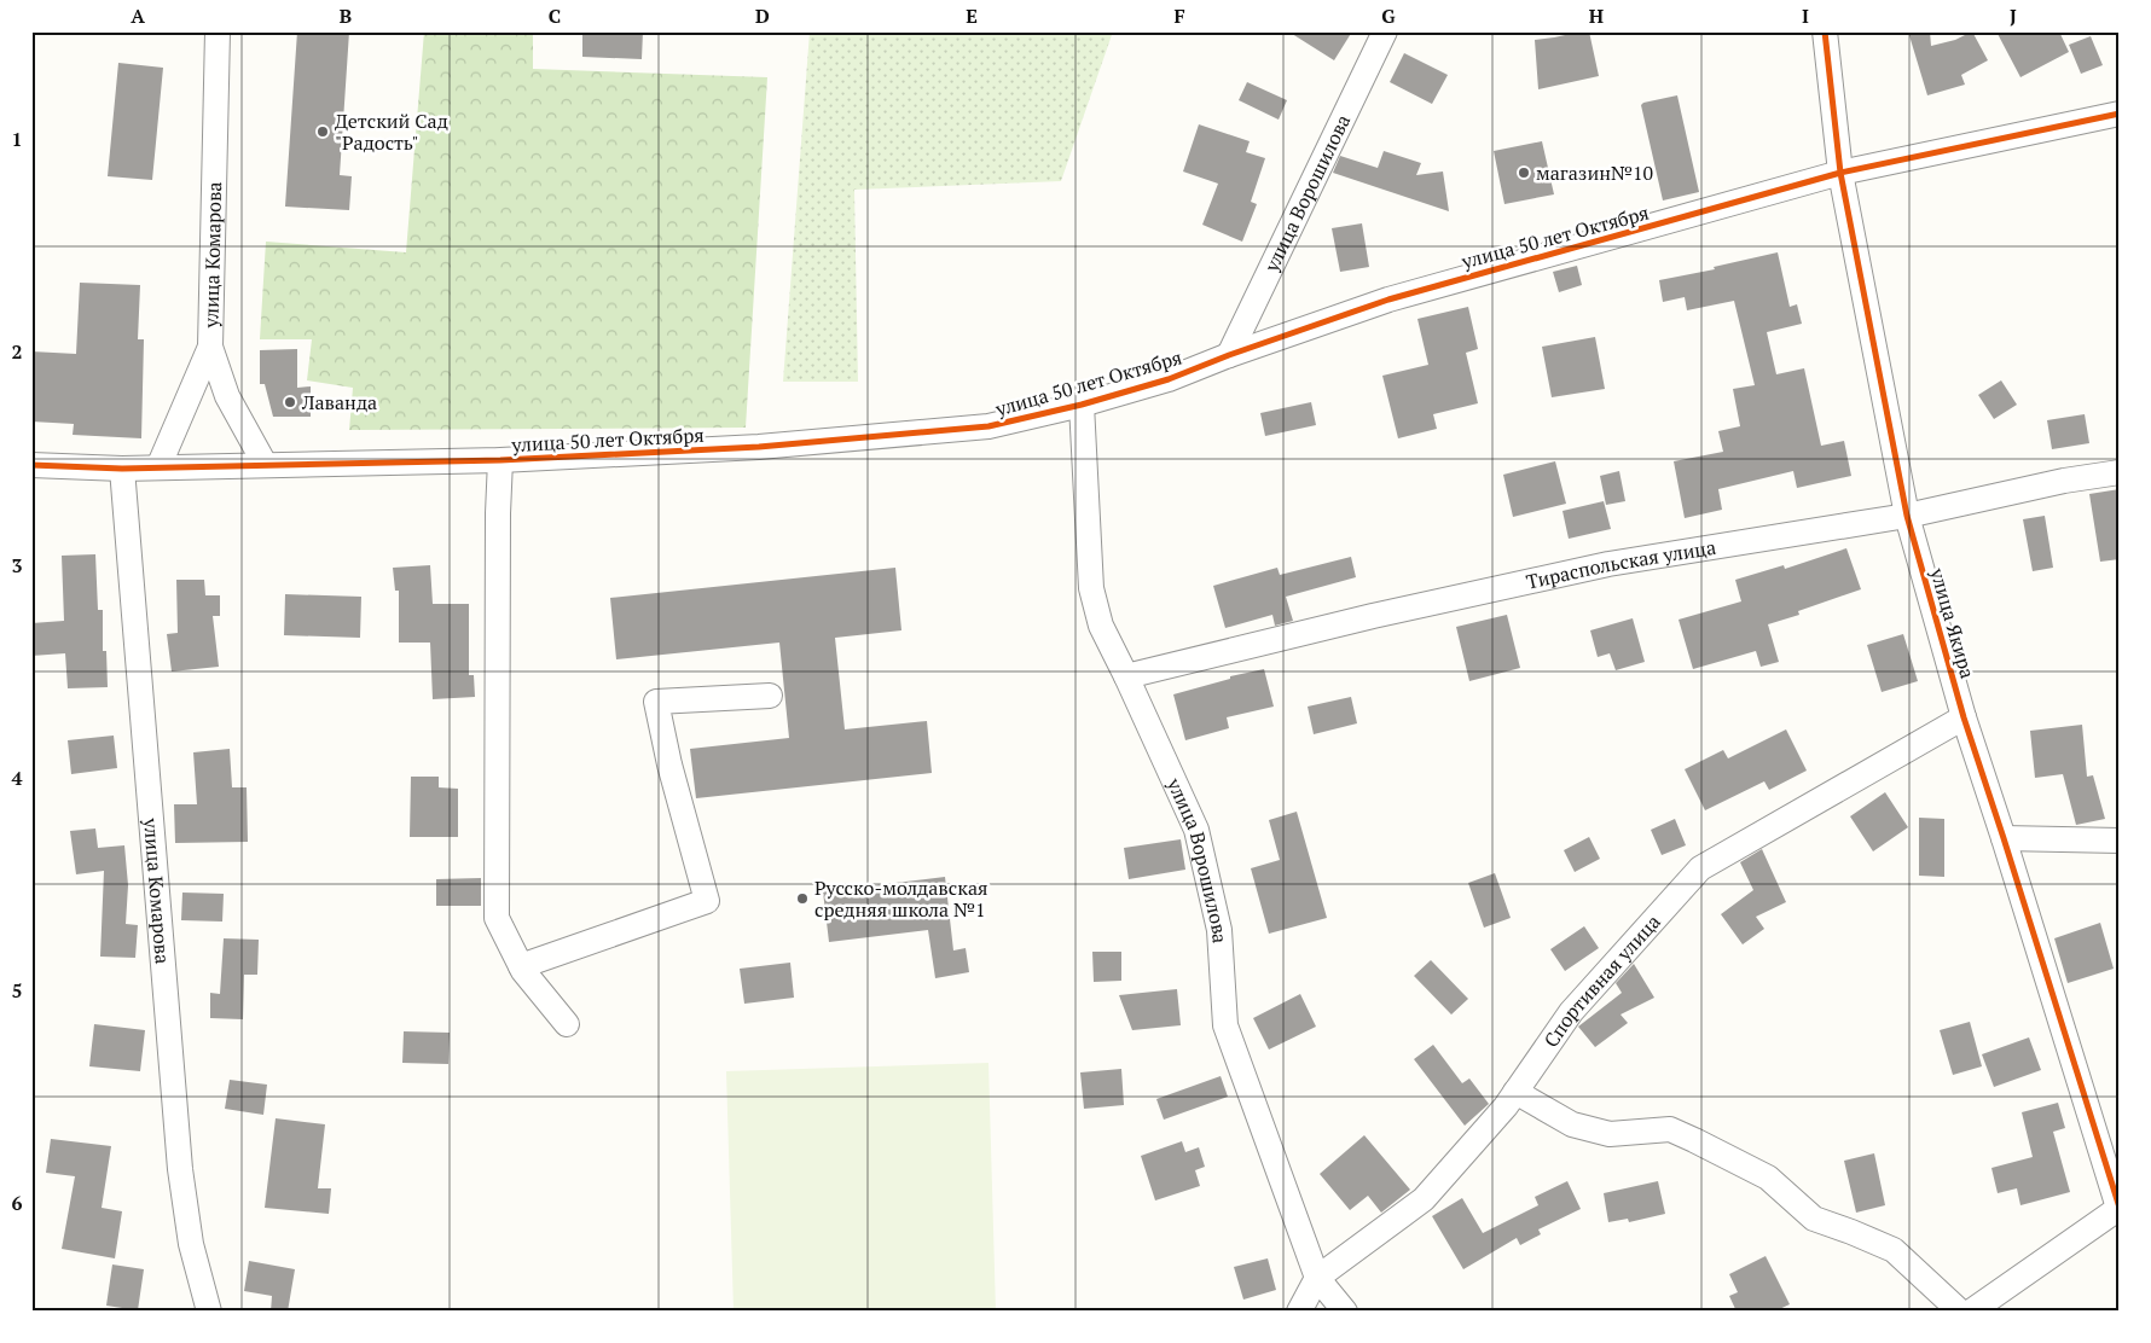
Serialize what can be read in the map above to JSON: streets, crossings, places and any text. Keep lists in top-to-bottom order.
{
  "streets": {
    "street": [
      "улица Ворошилова",
      "улица 50 лет Октября",
      "улица Комарова",
      "Тираспольская улица",
      "улица Якира",
      "Спортивная улица"
    ]
  },
  "crossings": [
    ["улица Ворошилова", "улица 50 лет Октября"],
    ["улица Ворошилова", "Тираспольская улица"],
    ["улица Ворошилова", "Спортивная улица"],
    ["улица 50 лет Октября", "улица Комарова"],
    ["улица 50 лет Октября", "улица Якира"],
    ["Тираспольская улица", "улица Якира"],
    ["улица Якира", "Спортивная улица"]
  ],
  "places": [
    "Детский Сад \"Радость\"",
    "магазин№10",
    "Лаванда",
    "Русско-молдавская средняя школа №1"
  ],
  "grid": {
    "columns": [
      "A",
      "B",
      "C",
      "D",
      "E",
      "F",
      "G",
      "H",
      "I",
      "J"
    ],
    "rows": [
      "1",
      "2",
      "3",
      "4",
      "5",
      "6"
    ]
  }
}
